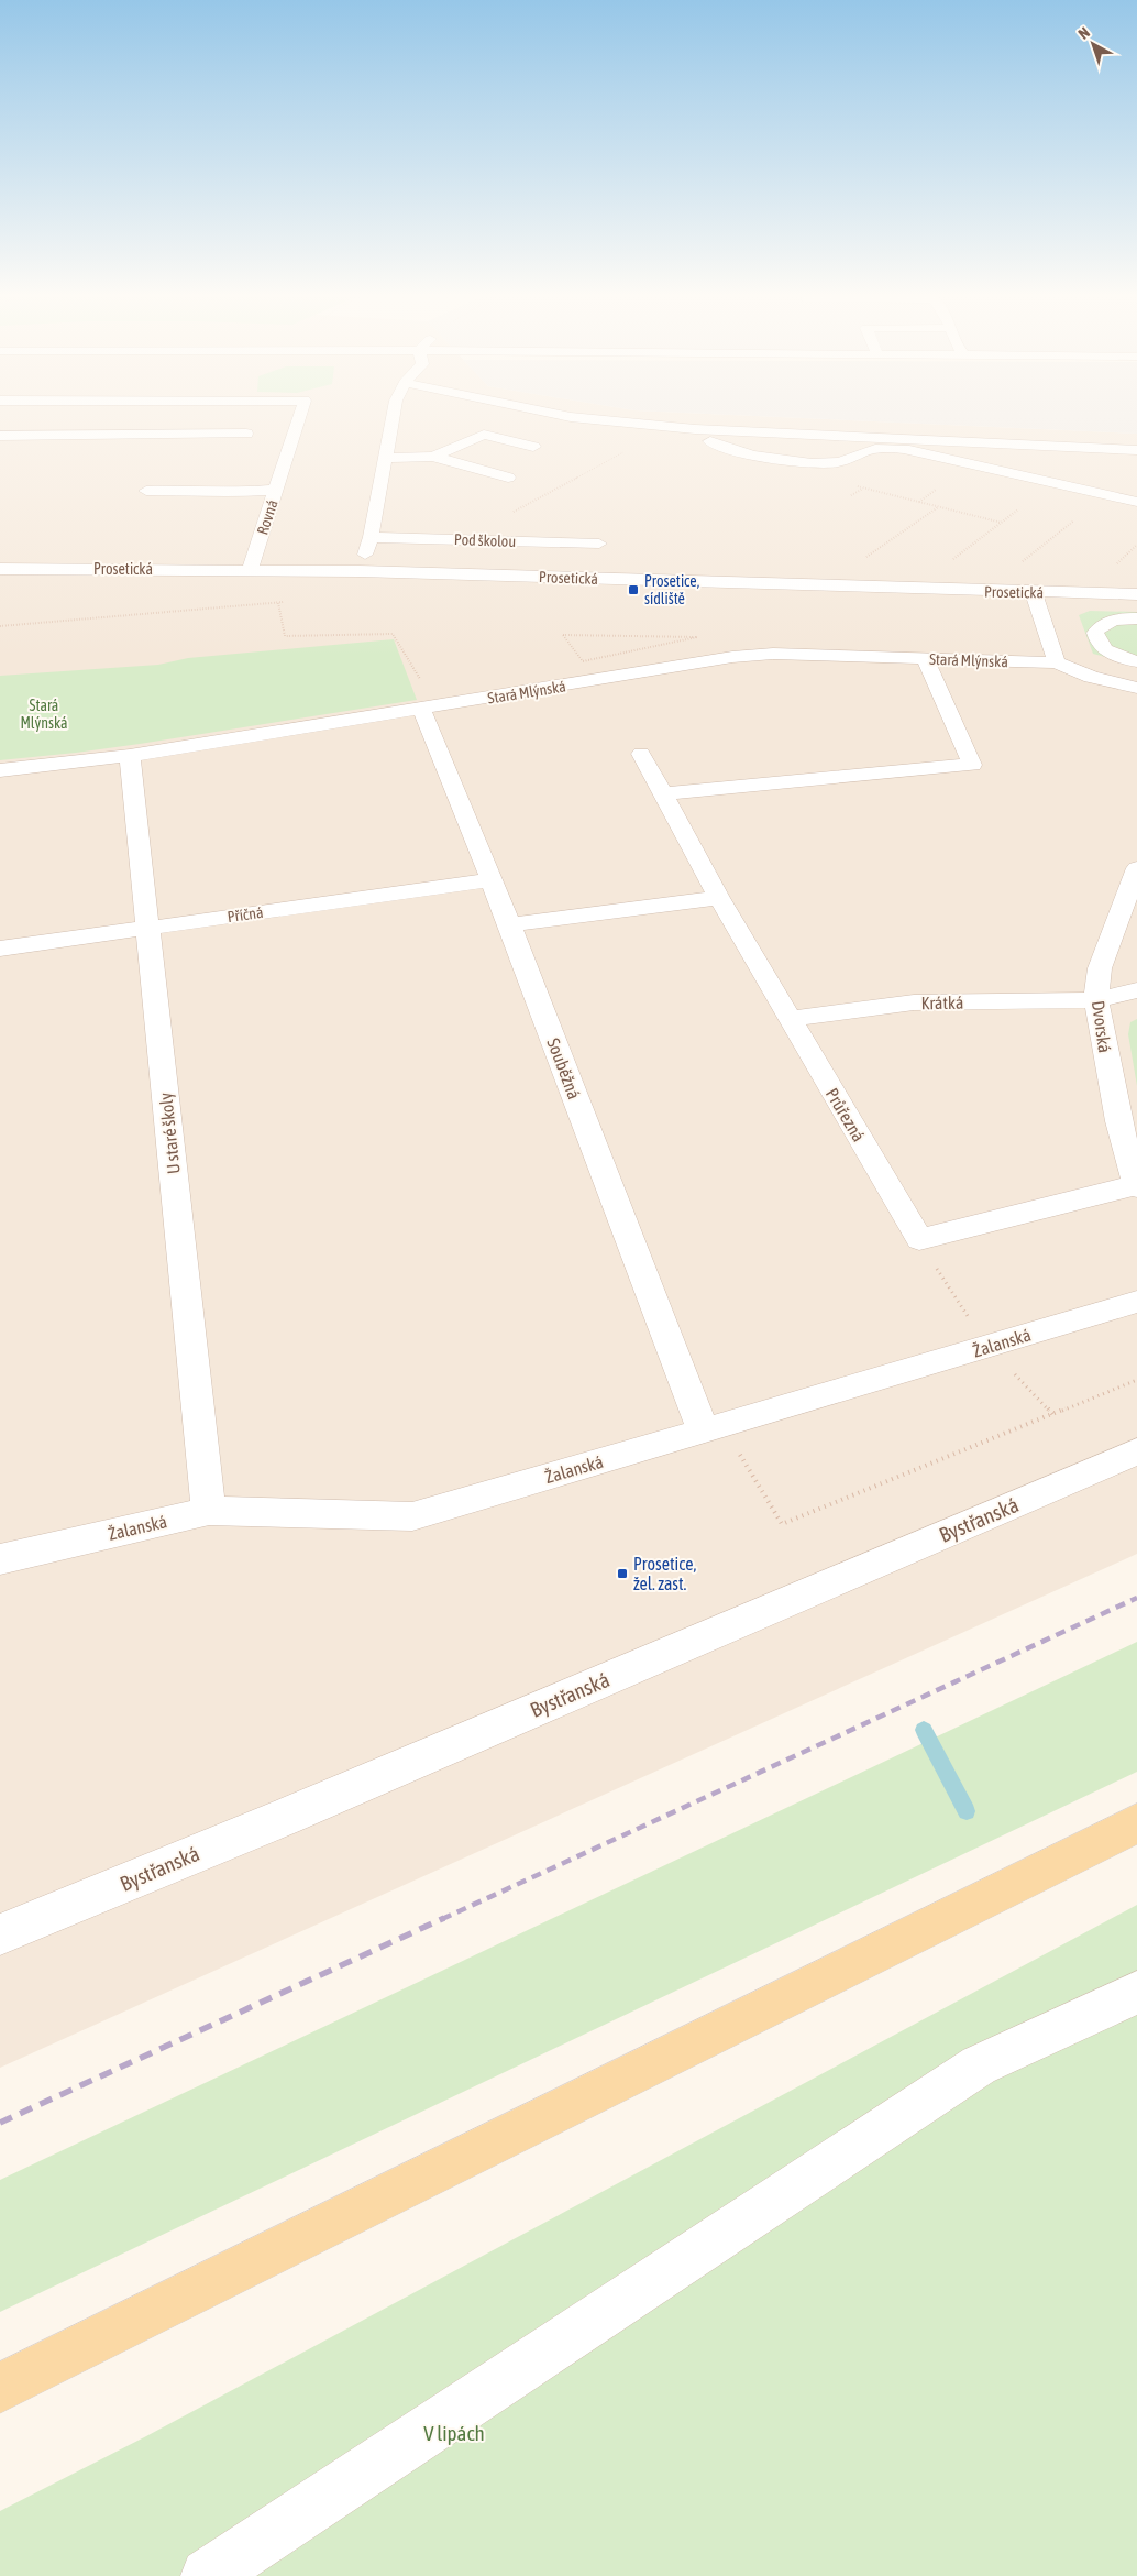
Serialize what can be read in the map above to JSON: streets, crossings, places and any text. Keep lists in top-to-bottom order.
{
  "streets": {
    "street": [
      "Rovná",
      "Pod školou",
      "Prosetická",
      "Stará Mlýnská",
      "Příčná",
      "Krátká",
      "Dvorská",
      "Souběžná",
      "Průřezná",
      "U staré školy",
      "Žalanská",
      "Bystřanská"
    ]
  },
  "crossings": [
    ["Rovná", "Prosetická"],
    ["Stará Mlýnská", "Souběžná"],
    ["Stará Mlýnská", "U staré školy"],
    ["Příčná", "Souběžná"],
    ["Příčná", "U staré školy"],
    ["Krátká", "Dvorská"],
    ["Krátká", "Průřezná"],
    ["Dvorská", "Průřezná"],
    ["Souběžná", "Žalanská"],
    ["U staré školy", "Žalanská"]
  ],
  "parks": ["Stará Mlýnská", "V lipách"],
  "places": {
    "transit": ["Prosetice, sídliště", "Prosetice, žel. zast."]
  },
  "north": "top left"
}
